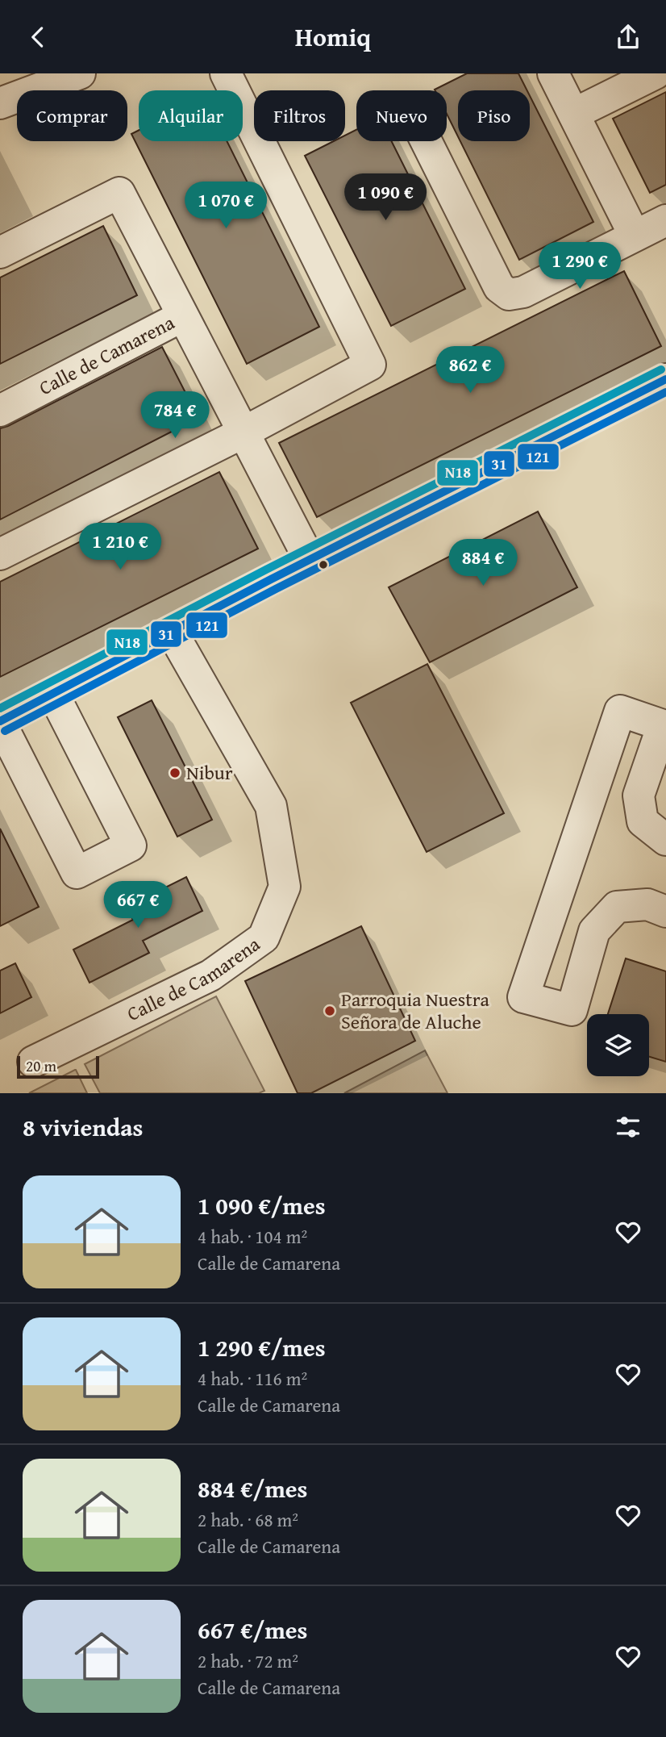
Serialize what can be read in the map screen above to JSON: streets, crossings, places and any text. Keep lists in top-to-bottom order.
{
  "streets": {
    "street": ["Calle de Camarena"]
  },
  "places": ["Nibur", "Parroquia Nuestra Señora de Aluche"],
  "lines": ["transit line N18", "transit line 31", "transit line 121"],
  "scale_bar": "20 m",
  "page": {
    "header": "Homiq",
    "chip": [
      "Comprar",
      "Alquilar",
      "Filtros",
      "Nuevo",
      "Piso"
    ],
    "price": [
      "1 090 €",
      "1 070 €",
      "1 290 €",
      "862 €",
      "784 €",
      "1 210 €",
      "884 €",
      "667 €"
    ],
    "scale": "20 m",
    "heading": "8 viviendas",
    "list": [
      {
        "name": "1 090 €/mes",
        "note": "4 hab. · 104 m² · Calle de Camarena"
      },
      {
        "name": "1 290 €/mes",
        "note": "4 hab. · 116 m² · Calle de Camarena"
      },
      {
        "name": "884 €/mes",
        "note": "2 hab. · 68 m² · Calle de Camarena"
      },
      {
        "name": "667 €/mes",
        "note": "2 hab. · 72 m² · Calle de Camarena"
      }
    ]
  }
}
